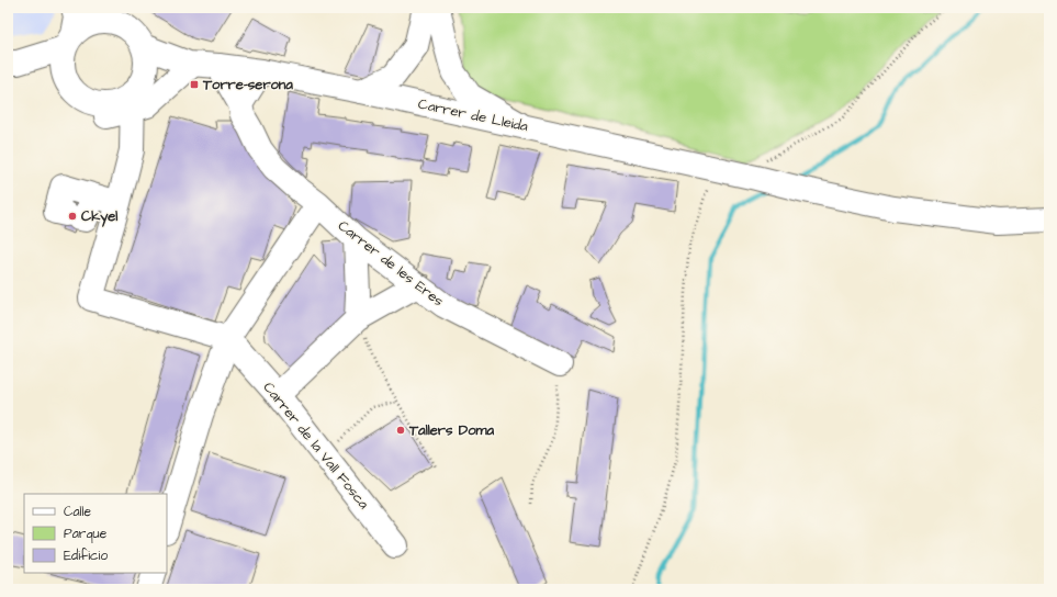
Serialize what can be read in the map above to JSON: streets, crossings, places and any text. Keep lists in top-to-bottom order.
{
  "streets": {
    "street": ["Carrer de Lleida", "Carrer de les Eres", "Carrer de la Vall Fosca"]
  },
  "crossings": [
    ["Carrer de Lleida", "Carrer de les Eres"]
  ],
  "places": {
    "transit": ["Torre-serona"],
    "other": ["Ckyel", "Tallers Doma"]
  },
  "legend": ["Calle", "Parque", "Edificio"]
}
